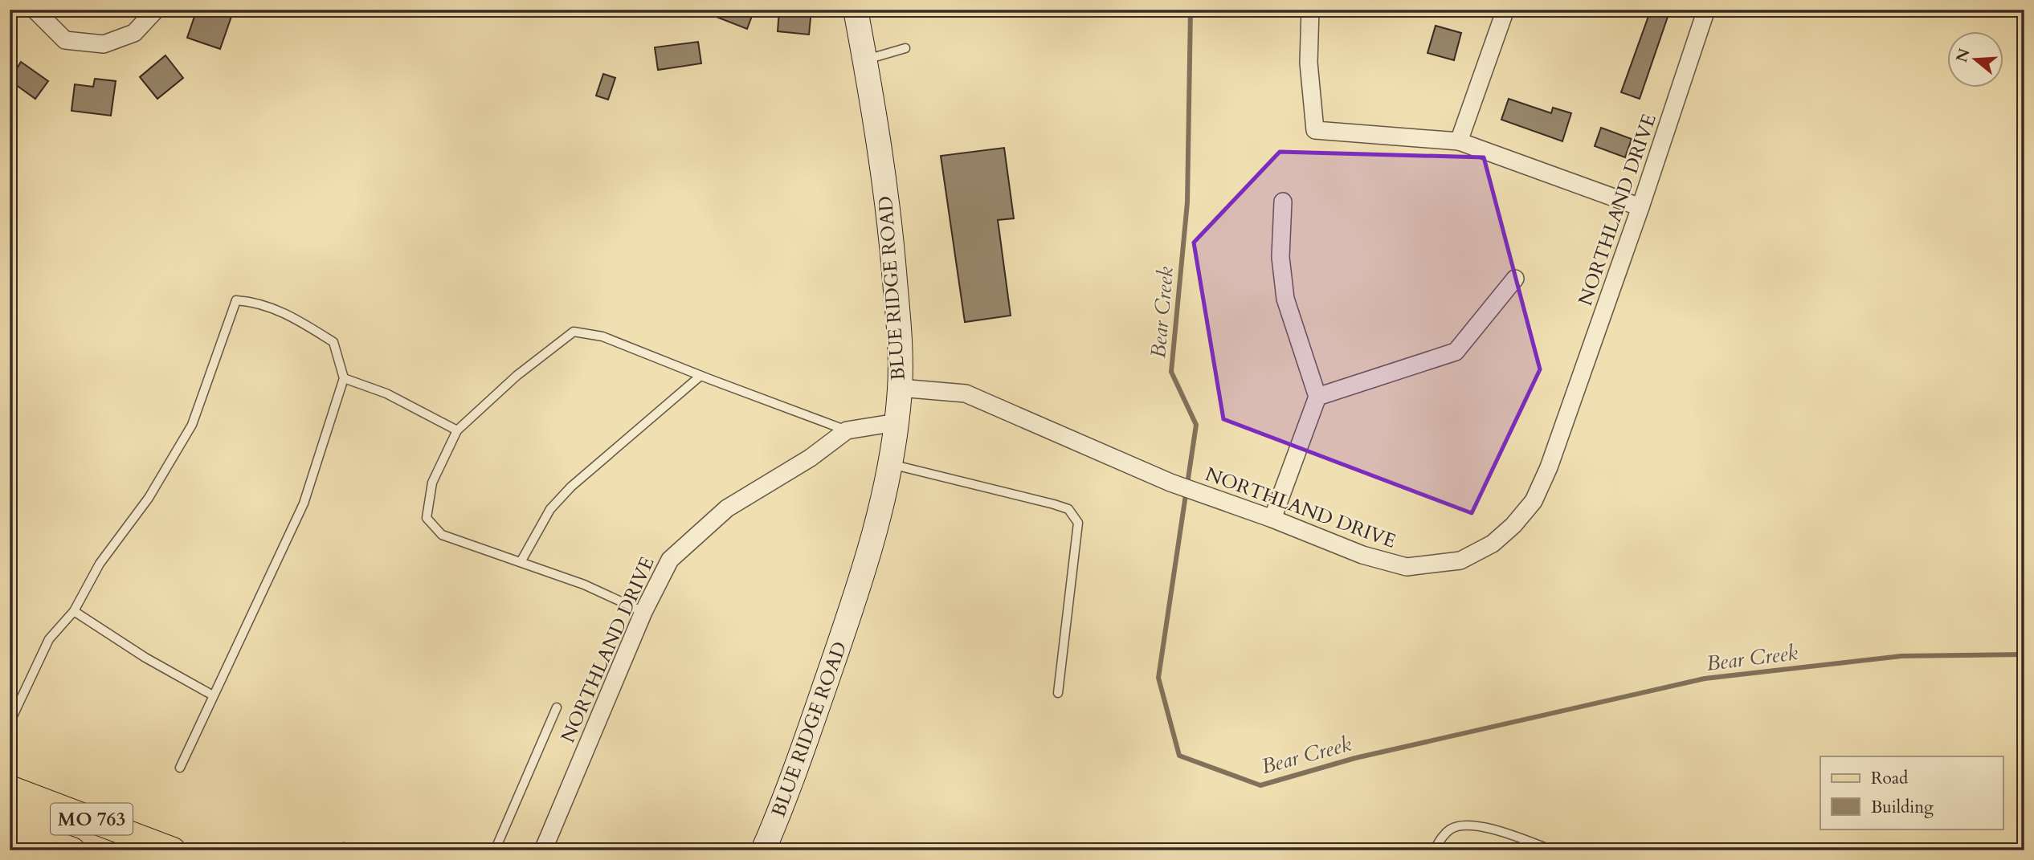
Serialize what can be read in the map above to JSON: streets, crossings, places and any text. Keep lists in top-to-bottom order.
{
  "streets": {
    "main road": ["MO 763"],
    "street": ["NORTHLAND DRIVE", "BLUE RIDGE ROAD"]
  },
  "crossings": [
    ["NORTHLAND DRIVE", "BLUE RIDGE ROAD"]
  ],
  "water": ["Bear Creek"],
  "legend": ["Road", "Building"],
  "north": "left"
}
